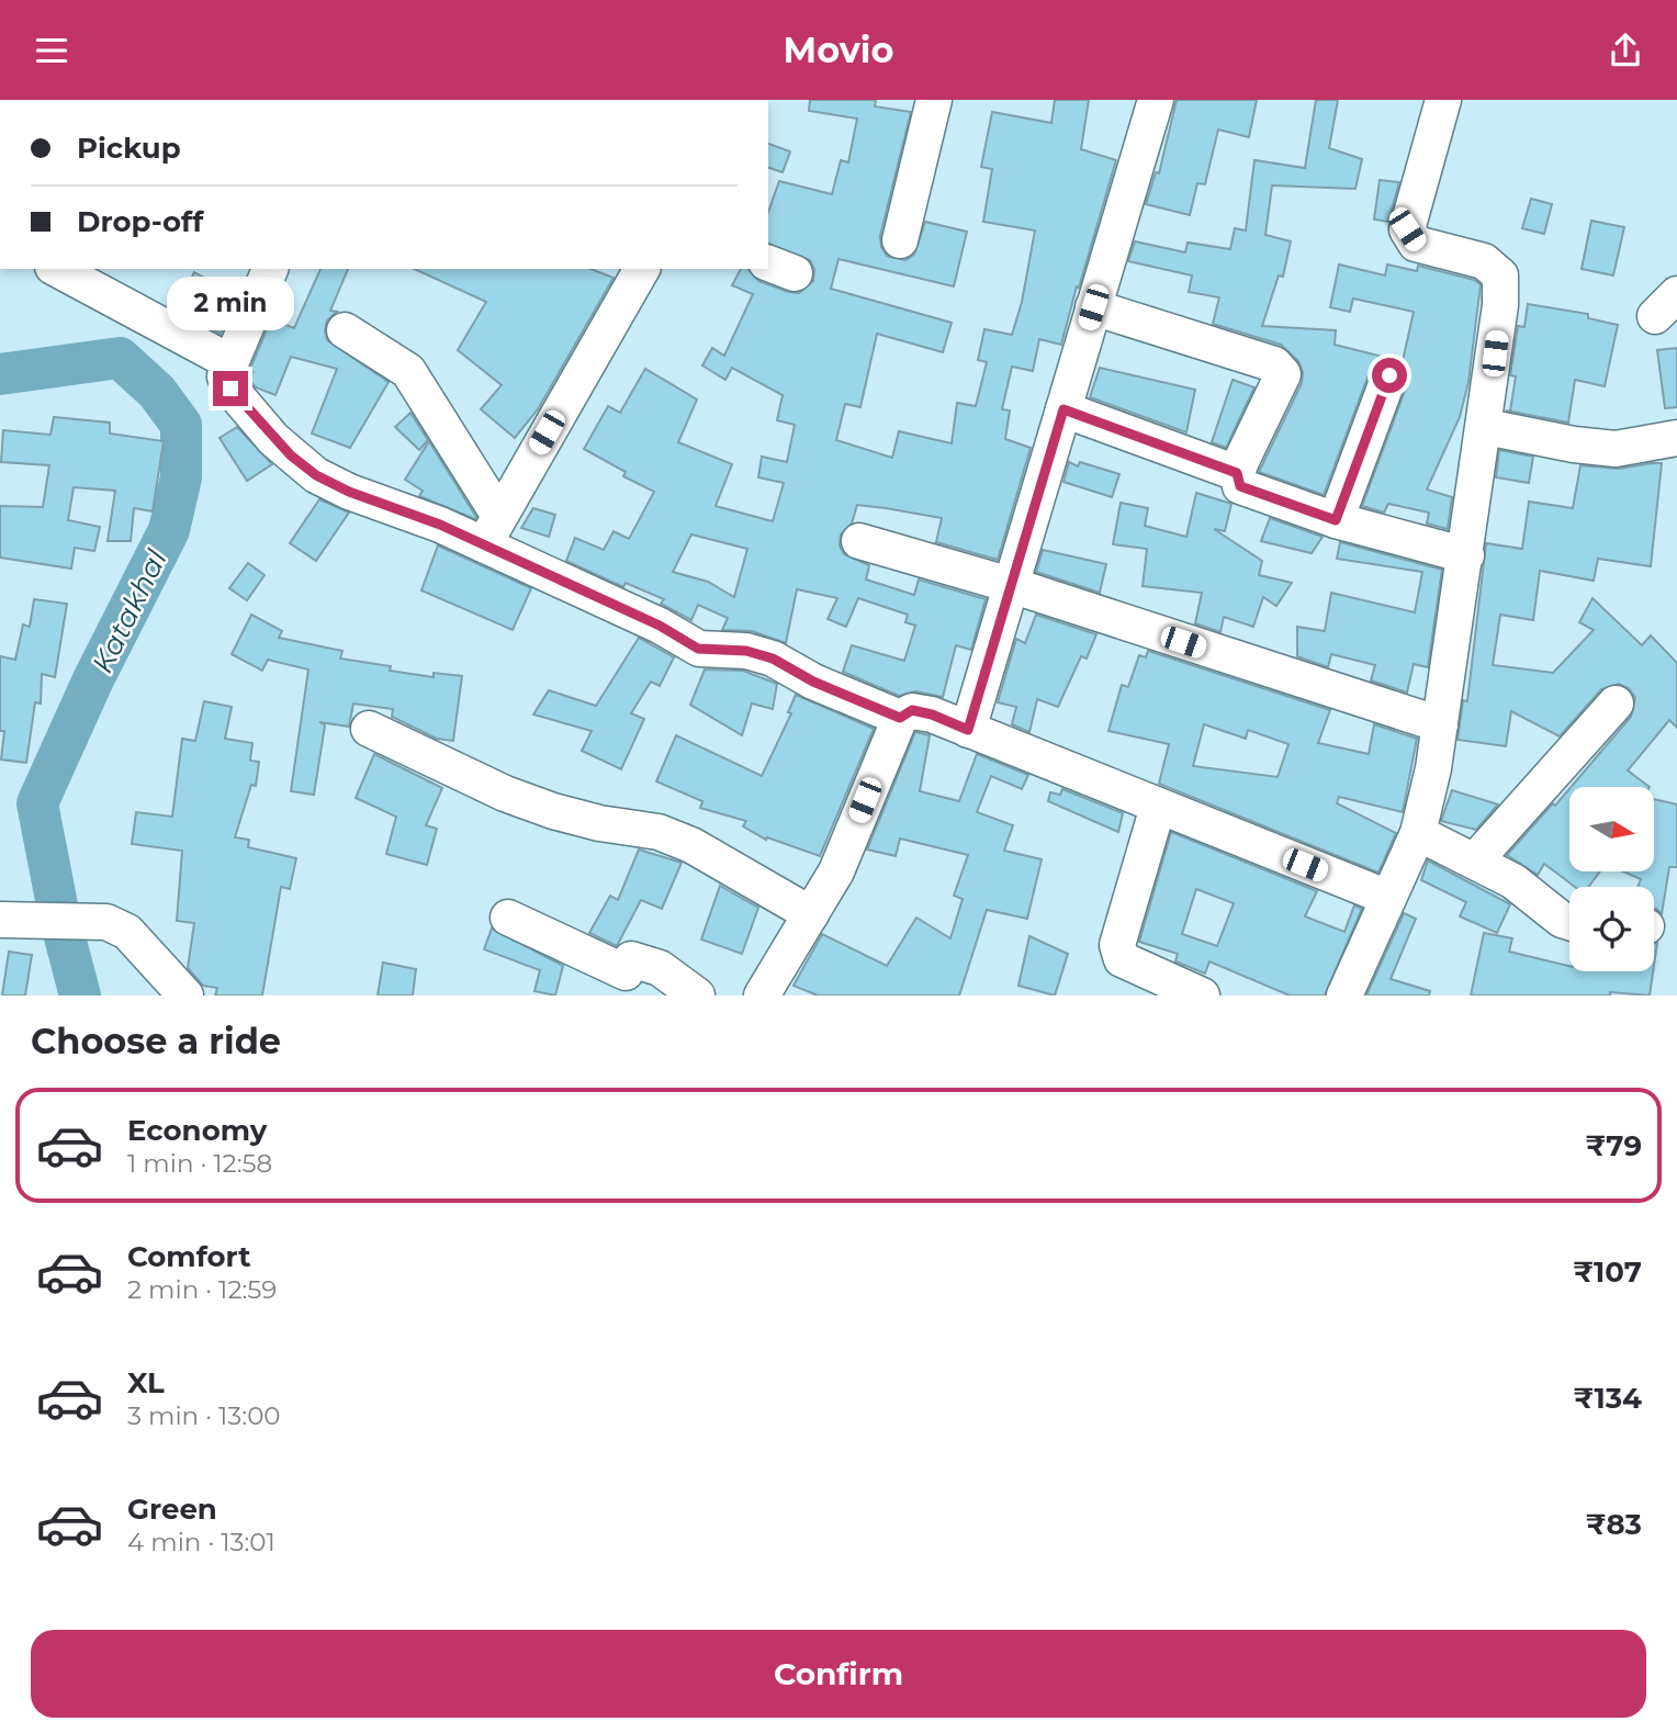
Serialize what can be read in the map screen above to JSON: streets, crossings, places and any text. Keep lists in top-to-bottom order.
{
  "water": ["Katakhal"],
  "north": "right",
  "page": {
    "header": "Movio",
    "banner": ["Pickup", "Drop-off"],
    "bubble": "2 min",
    "heading": "Choose a ride",
    "list": [
      {
        "name": "Economy",
        "note": "1 min · 12:58",
        "value": "₹79"
      },
      {
        "name": "Comfort",
        "note": "2 min · 12:59",
        "value": "₹107"
      },
      {
        "name": "XL",
        "note": "3 min · 13:00",
        "value": "₹134"
      },
      {
        "name": "Green",
        "note": "4 min · 13:01",
        "value": "₹83"
      }
    ],
    "buttons": "Confirm"
  }
}
